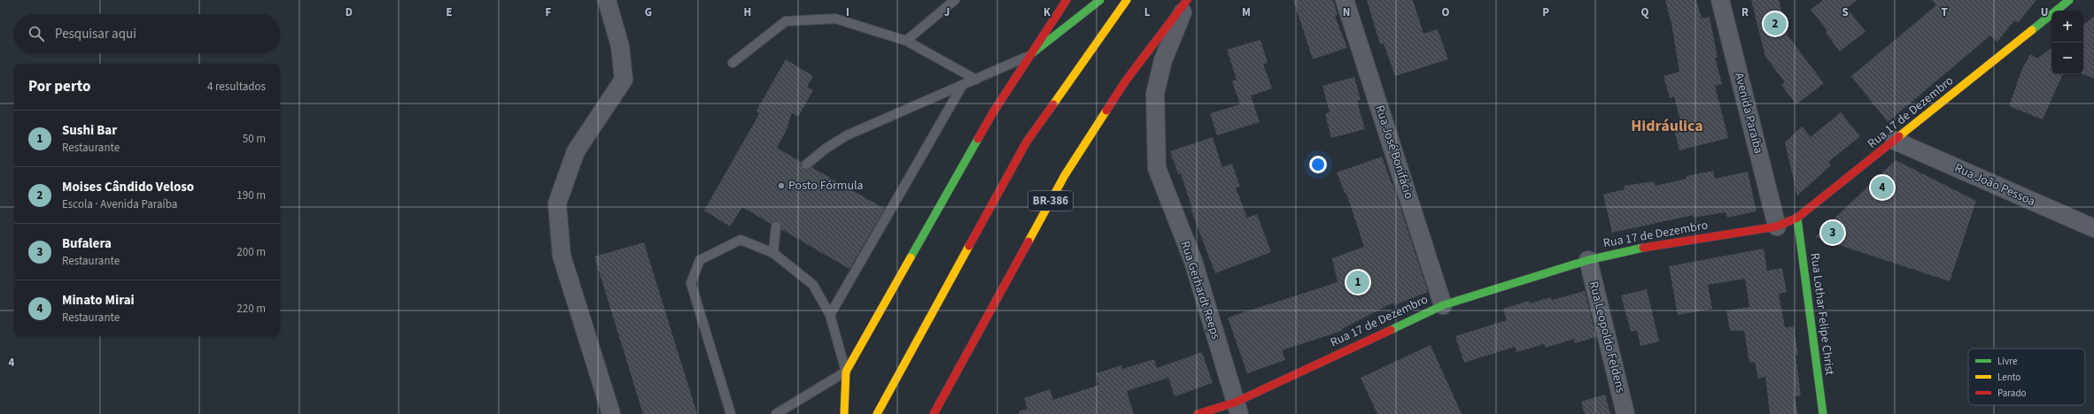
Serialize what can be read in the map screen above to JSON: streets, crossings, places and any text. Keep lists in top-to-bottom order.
{
  "streets": {
    "main road": ["Rua 17 de Dezembro", "BR-386", "Rua Lothar Felipe Christ"],
    "street": [
      "Avenida Paraíba",
      "Rua José Bonifácio",
      "Rua João Pessoa",
      "Rua Gerhardt Reeps",
      "Rua Leopoldo Feldens"
    ]
  },
  "crossings": [
    ["Rua 17 de Dezembro", "Avenida Paraíba"],
    ["Rua 17 de Dezembro", "Rua José Bonifácio"],
    ["Rua 17 de Dezembro", "Rua João Pessoa"],
    ["Rua 17 de Dezembro", "Rua Gerhardt Reeps"],
    ["Rua 17 de Dezembro", "Rua Lothar Felipe Christ"],
    ["Rua 17 de Dezembro", "Rua Leopoldo Feldens"],
    ["BR-386", "Rua Gerhardt Reeps"]
  ],
  "districts": ["Hidráulica"],
  "places": ["Posto Fórmula"],
  "legend": ["Livre", "Lento", "Parado"],
  "page": {
    "map_buttons": ["+", "−"],
    "pins": [
      "2",
      "4",
      "3",
      "1"
    ],
    "search": "Pesquisar aqui",
    "heading": ["Por perto", "4 resultados"],
    "list": [
      {
        "mark": "1",
        "name": "Sushi Bar",
        "note": "Restaurante",
        "value": "50 m"
      },
      {
        "mark": "2",
        "name": "Moises Cândido Veloso",
        "note": "Escola · Avenida Paraíba",
        "value": "190 m"
      },
      {
        "mark": "3",
        "name": "Bufalera",
        "note": "Restaurante",
        "value": "200 m"
      },
      {
        "mark": "4",
        "name": "Minato Mirai",
        "note": "Restaurante",
        "value": "220 m"
      }
    ]
  },
  "grid": {
    "columns": [
      "D",
      "E",
      "F",
      "G",
      "H",
      "I",
      "J",
      "K",
      "L",
      "M",
      "N",
      "O",
      "P",
      "Q",
      "R",
      "S",
      "T",
      "U"
    ],
    "rows": ["4"]
  }
}
